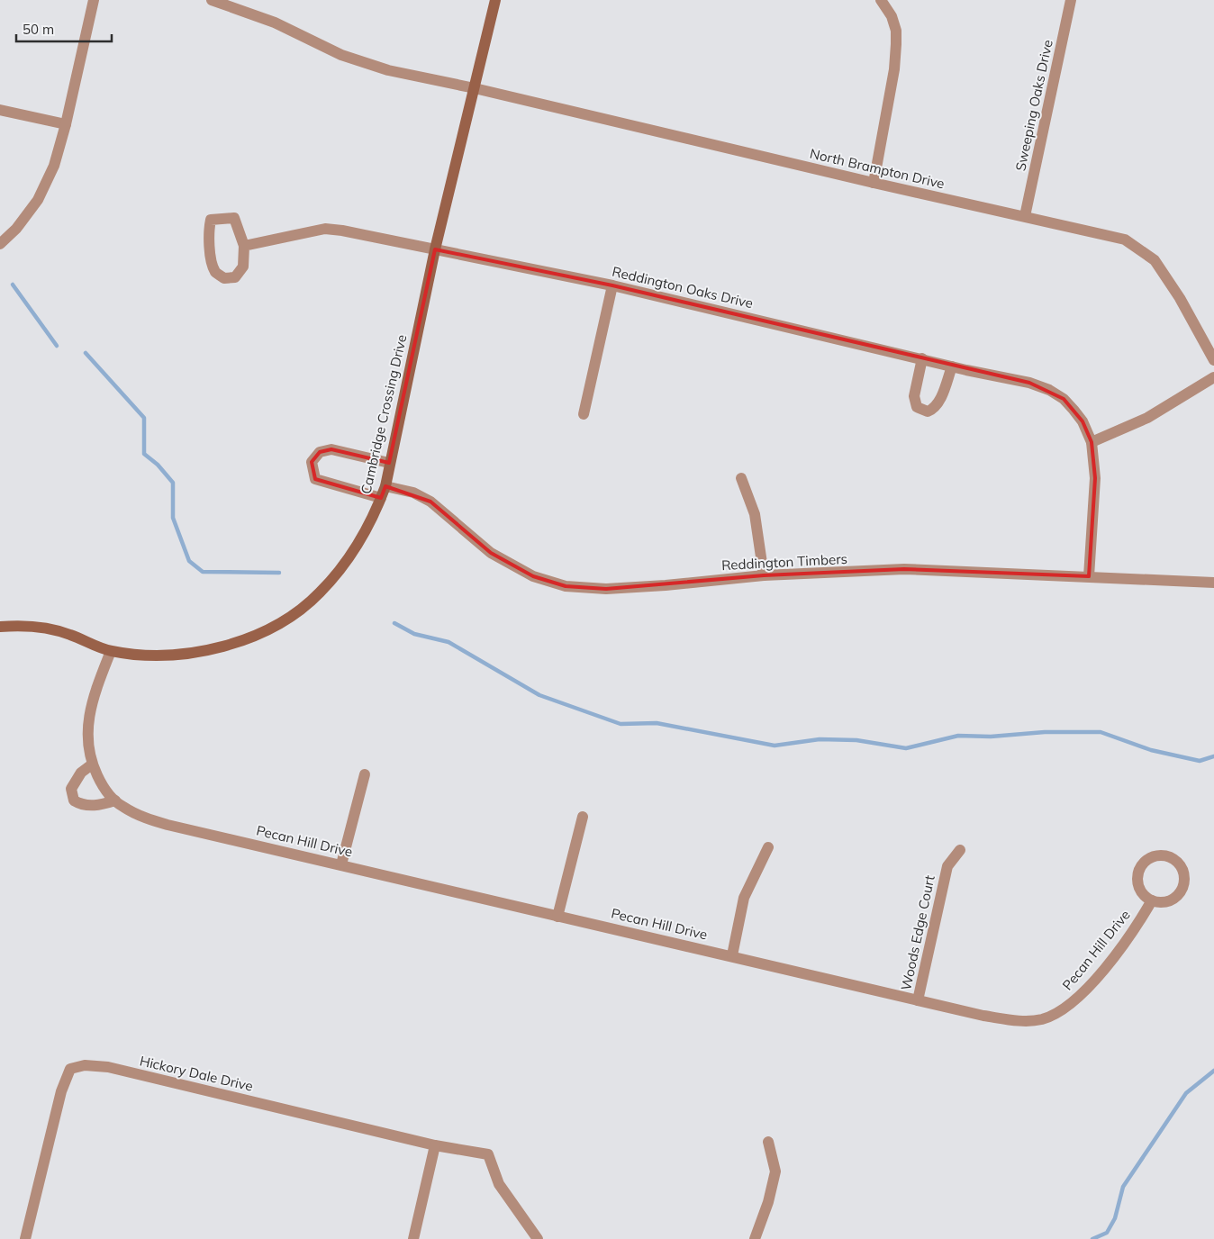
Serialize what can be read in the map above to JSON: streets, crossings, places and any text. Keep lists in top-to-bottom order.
{
  "streets": {
    "street": [
      "Sweeping Oaks Drive",
      "North Brampton Drive",
      "Reddington Oaks Drive",
      "Cambridge Crossing Drive",
      "Reddington Timbers",
      "Pecan Hill Drive",
      "Woods Edge Court",
      "Hickory Dale Drive"
    ]
  },
  "crossings": [
    ["Sweeping Oaks Drive", "North Brampton Drive"],
    ["North Brampton Drive", "Cambridge Crossing Drive"],
    ["Reddington Oaks Drive", "Cambridge Crossing Drive"],
    ["Reddington Oaks Drive", "Reddington Timbers"],
    ["Cambridge Crossing Drive", "Reddington Timbers"],
    ["Cambridge Crossing Drive", "Pecan Hill Drive"],
    ["Pecan Hill Drive", "Woods Edge Court"]
  ],
  "scale_bar": "50 m"
}
